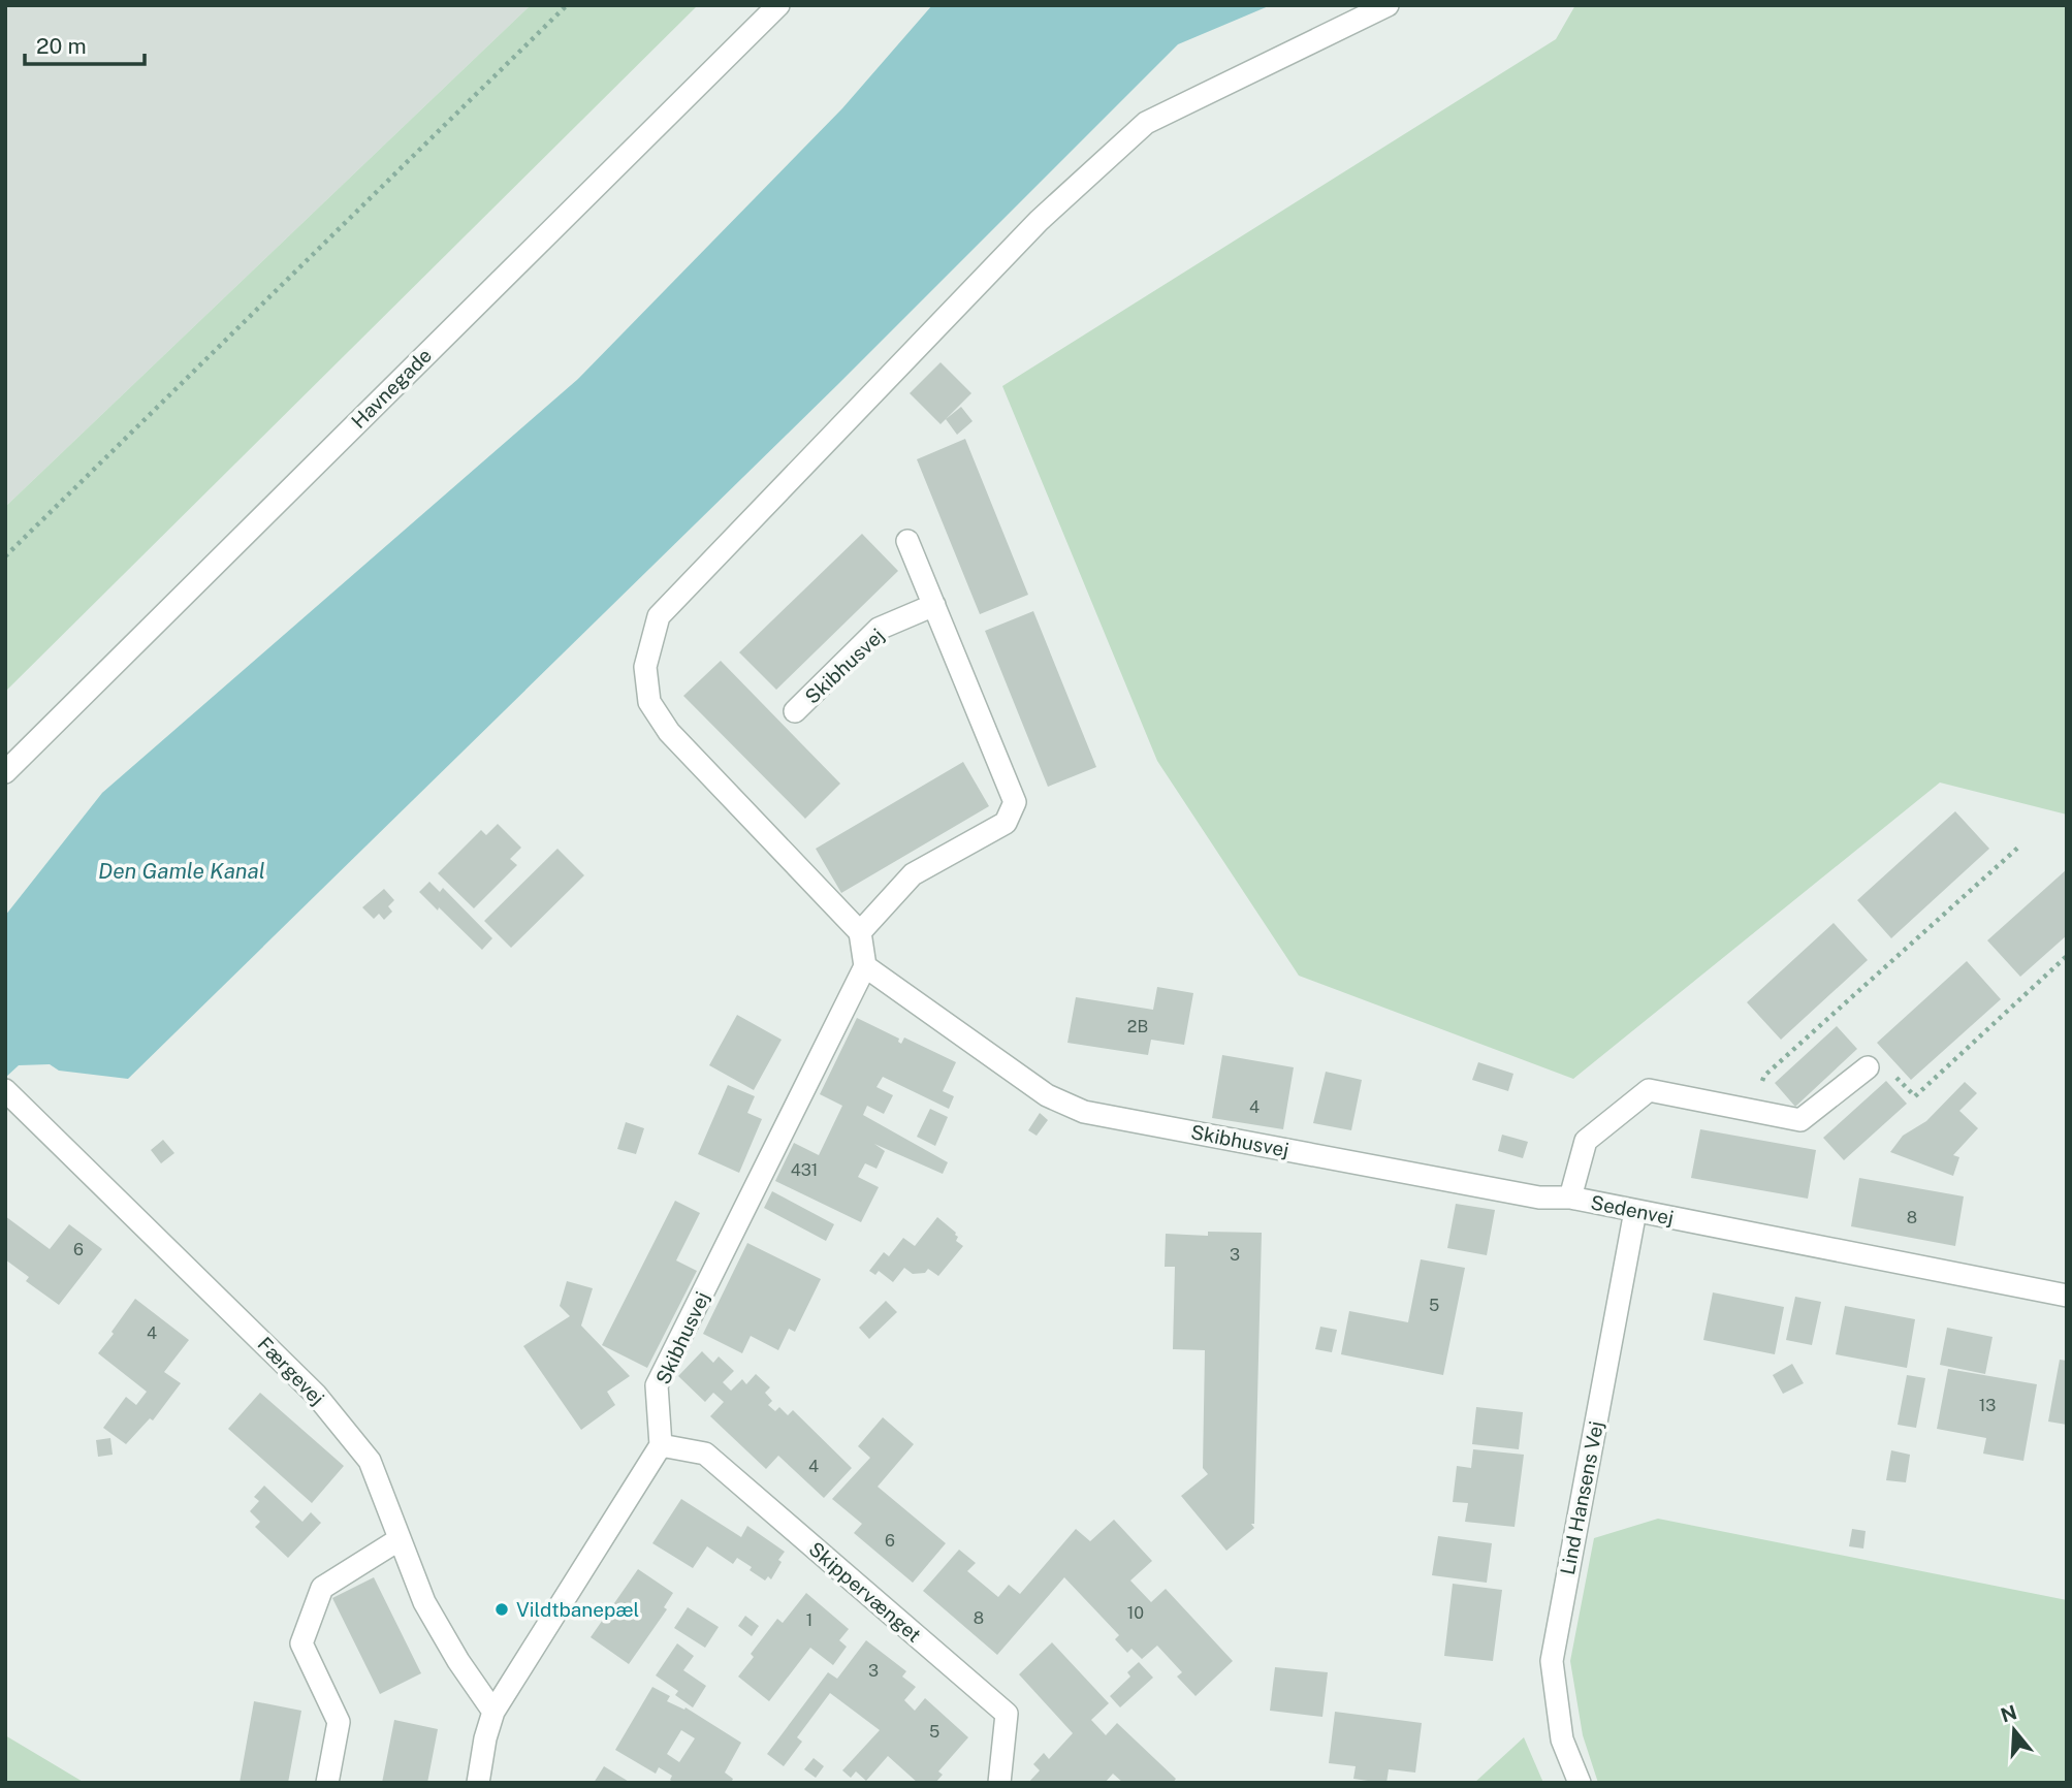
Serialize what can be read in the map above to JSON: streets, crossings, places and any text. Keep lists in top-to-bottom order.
{
  "streets": {
    "street": [
      "Havnegade",
      "Skibhusvej",
      "Sedenvej",
      "Færgevej",
      "Lind Hansens Vej",
      "Skippervænget"
    ]
  },
  "crossings": [
    ["Skibhusvej", "Sedenvej"],
    ["Skibhusvej", "Skippervænget"],
    ["Sedenvej", "Lind Hansens Vej"]
  ],
  "water": ["Den Gamle Kanal"],
  "places": ["Vildtbanepæl"],
  "house_numbers": [
    "2B",
    "4",
    "431",
    "8",
    "6",
    "3",
    "5",
    "4",
    "13",
    "4",
    "6",
    "10",
    "8",
    "1",
    "3",
    "5"
  ],
  "scale_bar": "20 m",
  "north": "top"
}
